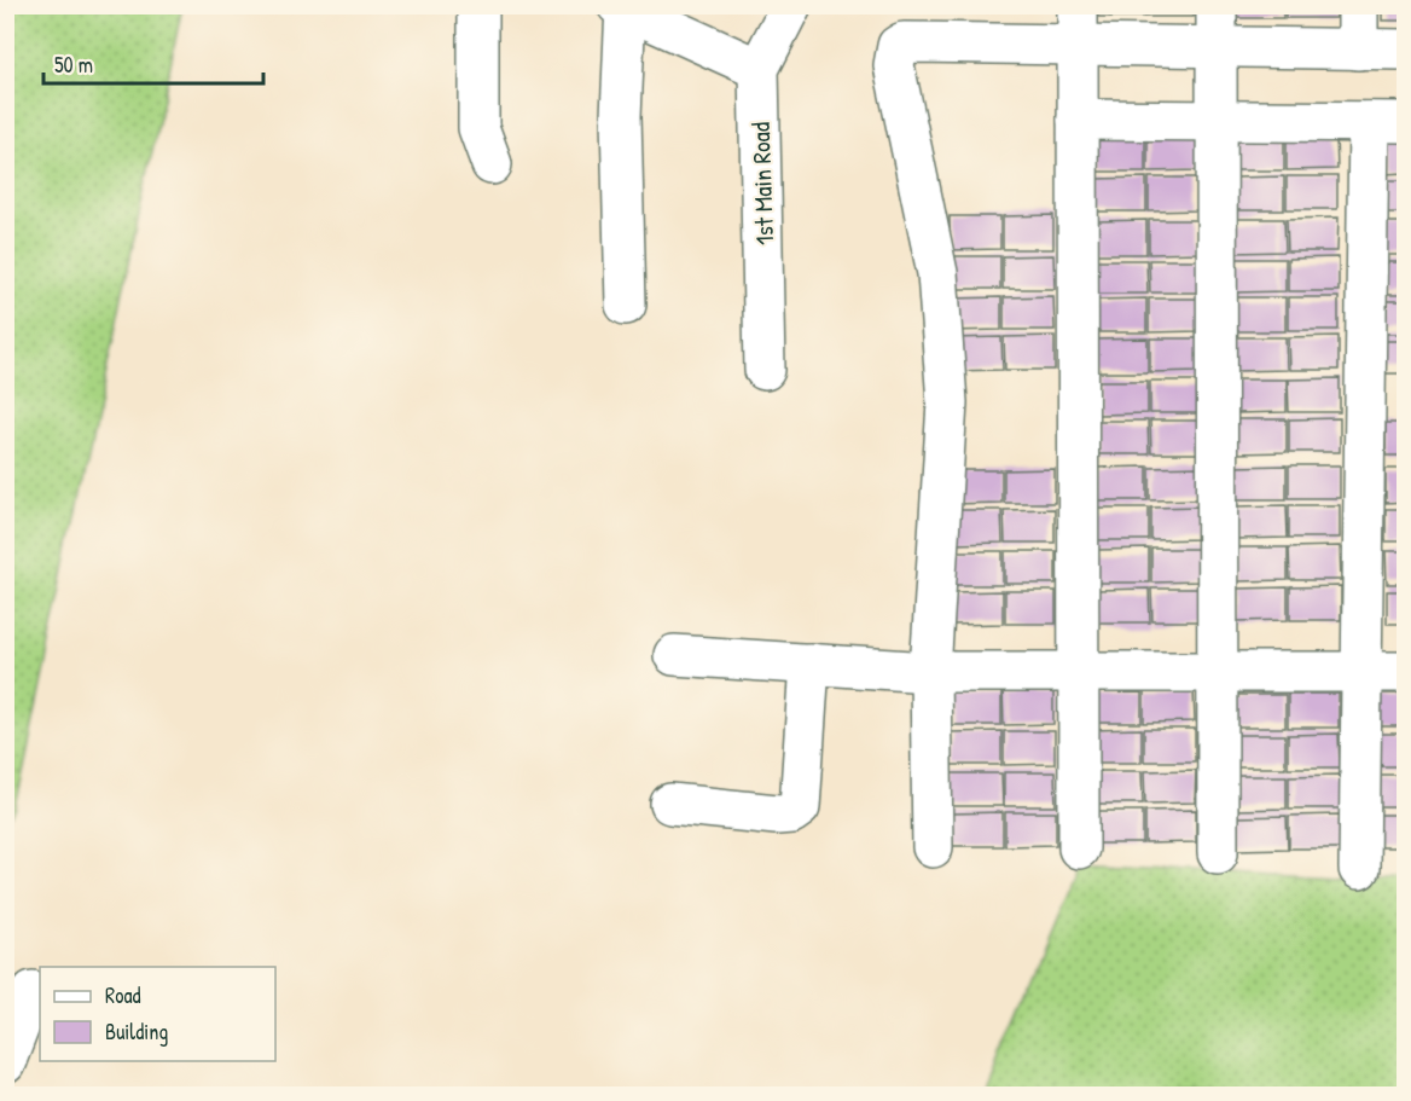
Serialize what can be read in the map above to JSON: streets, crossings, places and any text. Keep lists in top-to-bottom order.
{
  "streets": {
    "street": ["1st Main Road"]
  },
  "legend": ["Road", "Building"],
  "scale_bar": "50 m"
}
